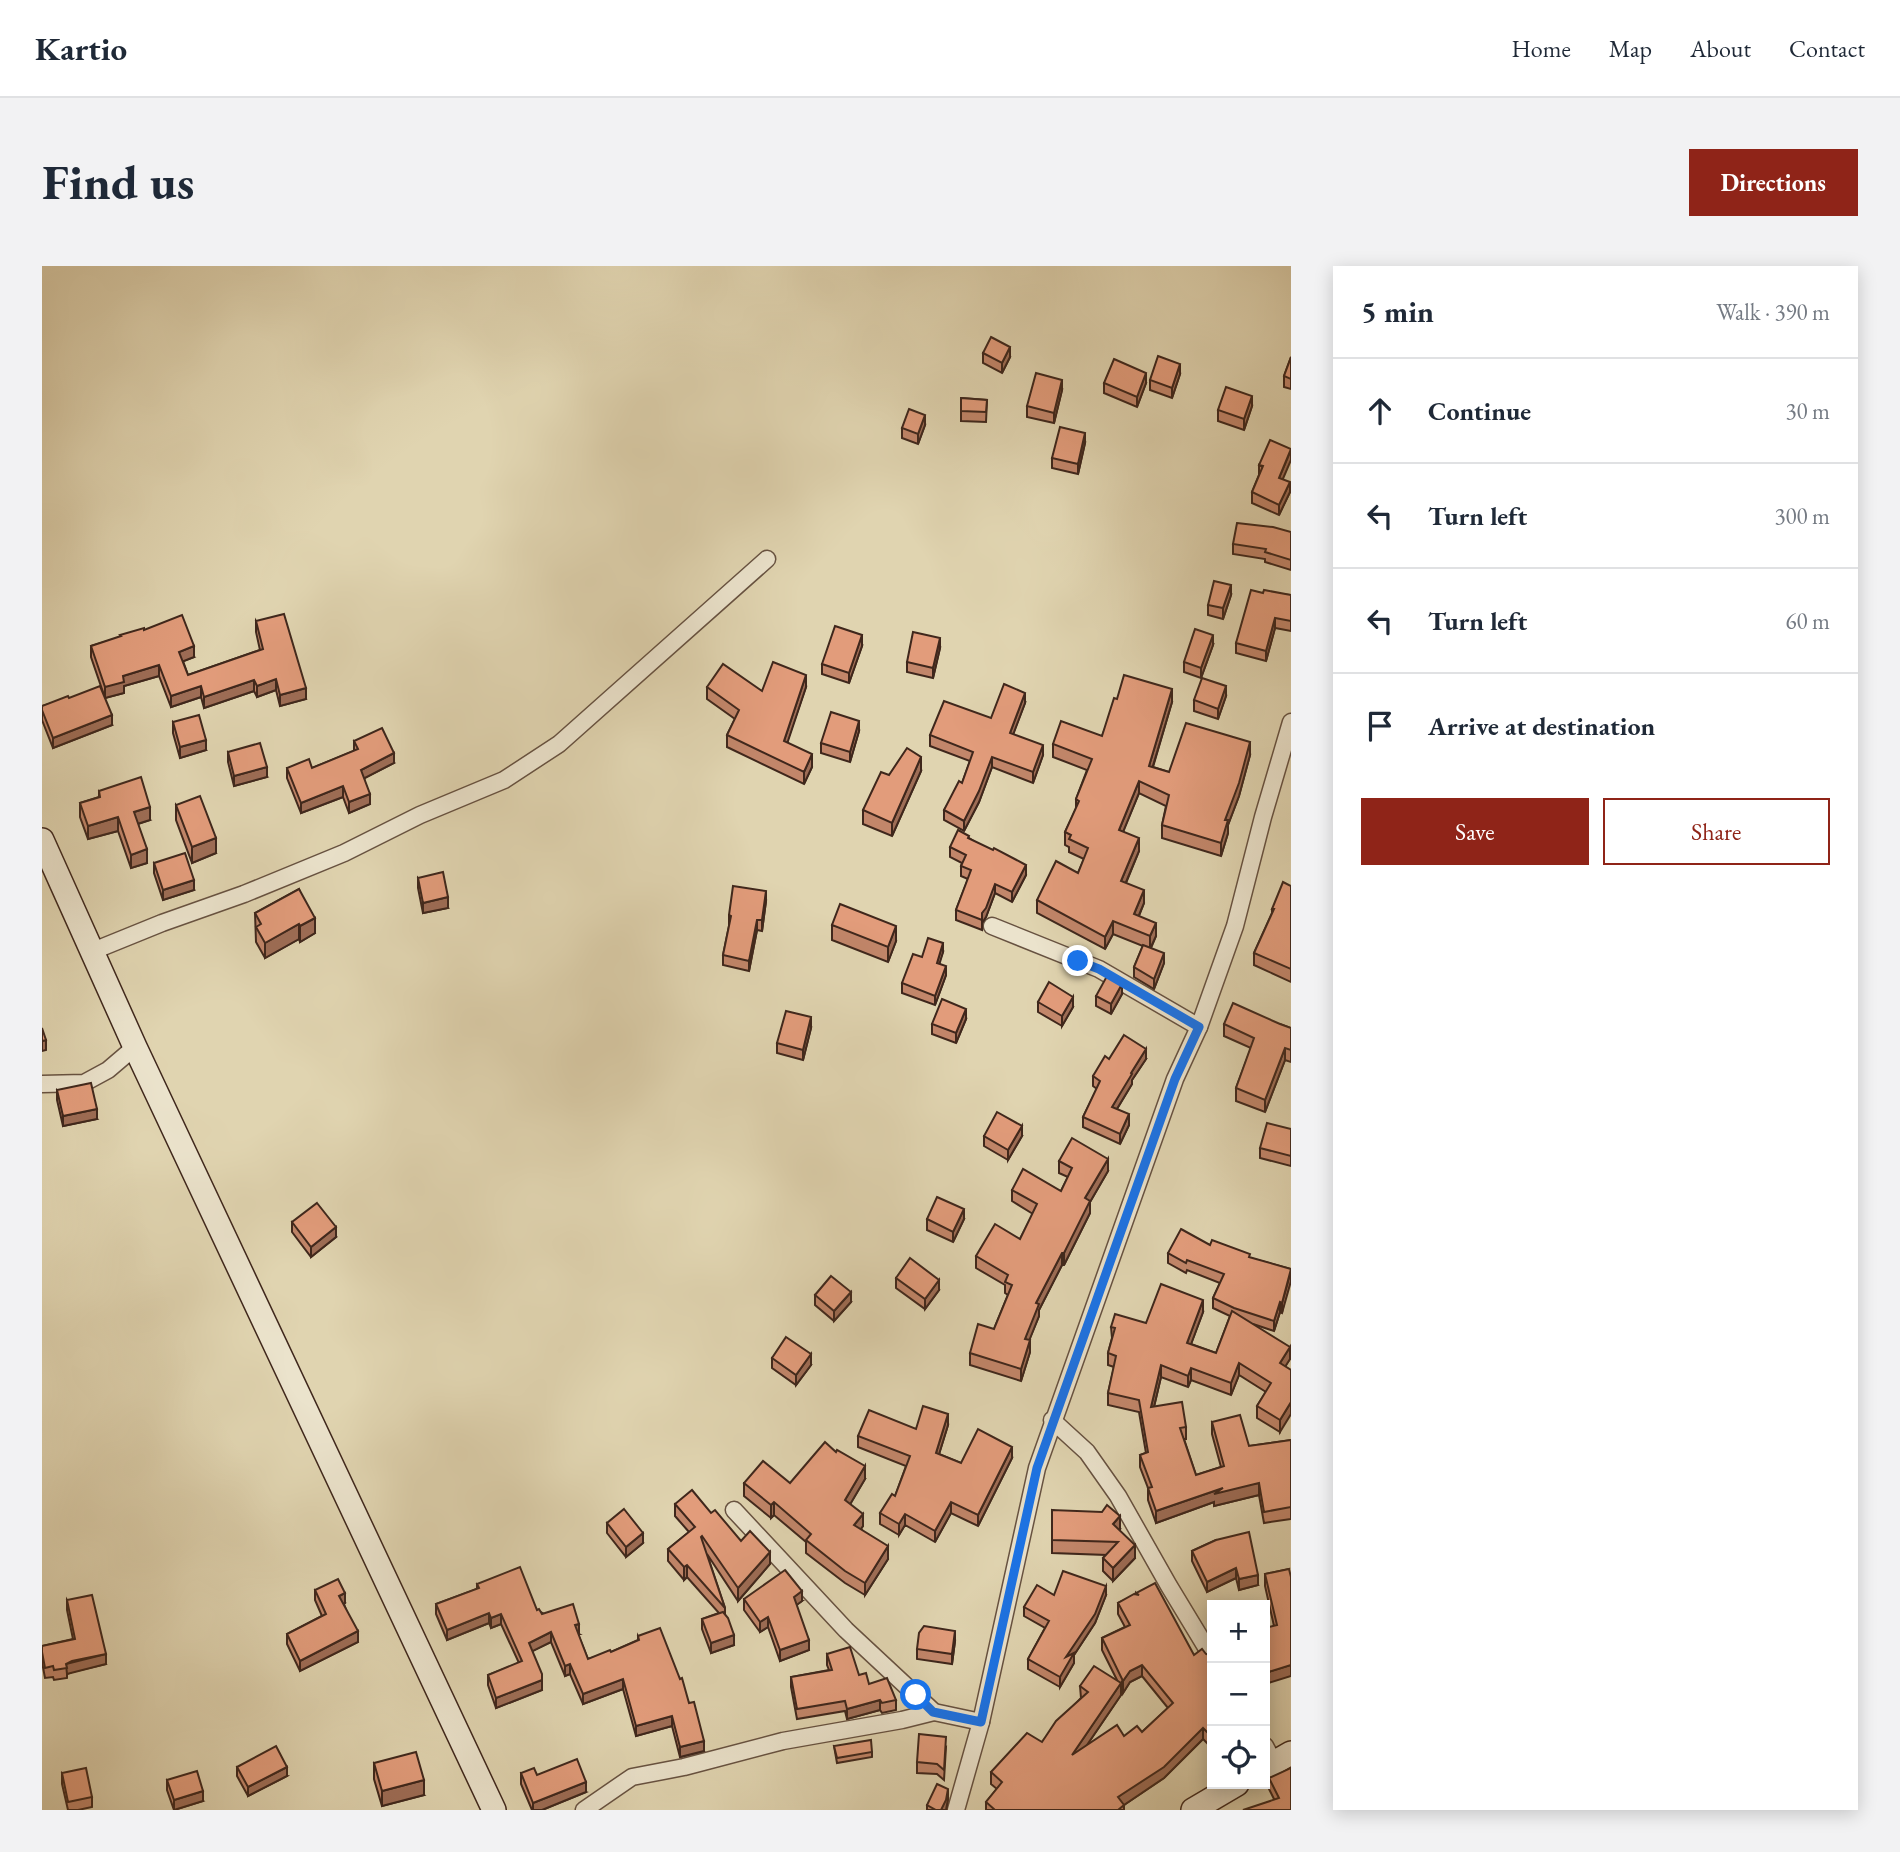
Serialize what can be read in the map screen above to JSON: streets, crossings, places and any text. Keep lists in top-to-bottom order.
{
  "page": {
    "header": "Kartio",
    "nav": [
      "Home",
      "Map",
      "About",
      "Contact"
    ],
    "buttons": [
      "Directions",
      ["Save", "Share"]
    ],
    "title": "Find us",
    "heading": ["5 min", "Walk · 390 m"],
    "list": [
      ["Continue", "30 m"],
      ["Turn left", "300 m"],
      ["Turn left", "60 m"],
      "Arrive at destination"
    ],
    "map_buttons": ["+", "−"]
  }
}
